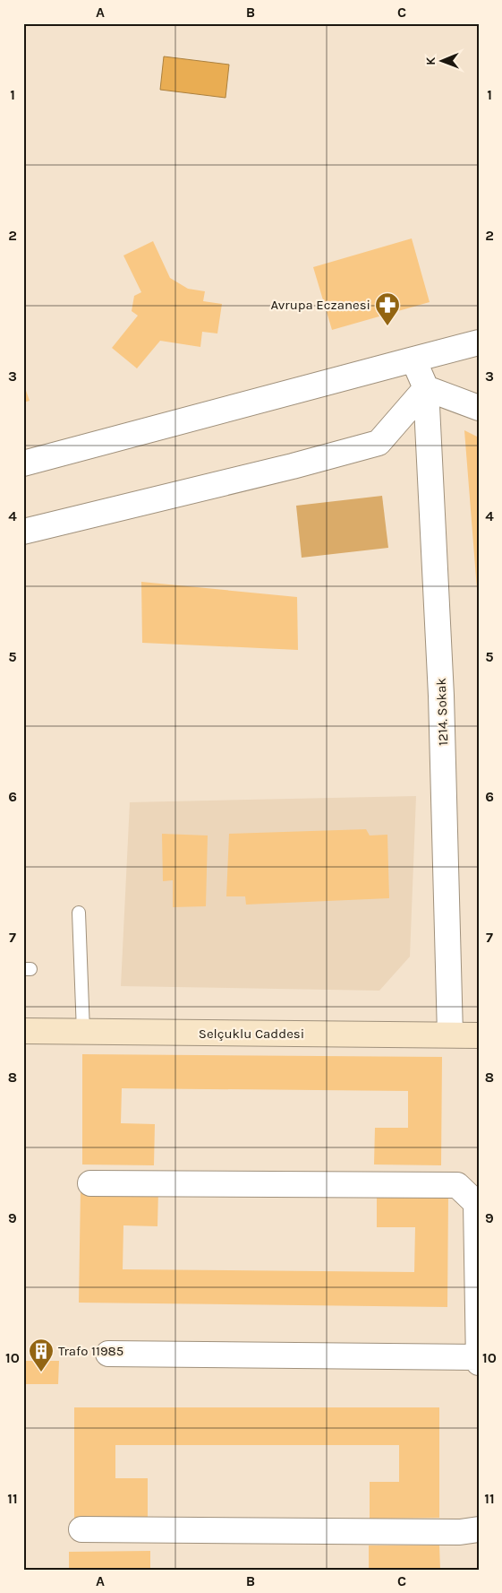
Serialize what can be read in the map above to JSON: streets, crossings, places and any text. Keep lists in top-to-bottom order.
{
  "streets": {
    "street": ["1214. Sokak", "Selçuklu Caddesi"]
  },
  "crossings": [
    ["1214. Sokak", "Selçuklu Caddesi"]
  ],
  "places": {
    "pharmacy": ["Avrupa Eczanesi"],
    "building": ["Trafo 11985"]
  },
  "north": "left",
  "grid": {
    "columns": ["A", "B", "C"],
    "rows": [
      "1",
      "2",
      "3",
      "4",
      "5",
      "6",
      "7",
      "8",
      "9",
      "10",
      "11"
    ]
  }
}
